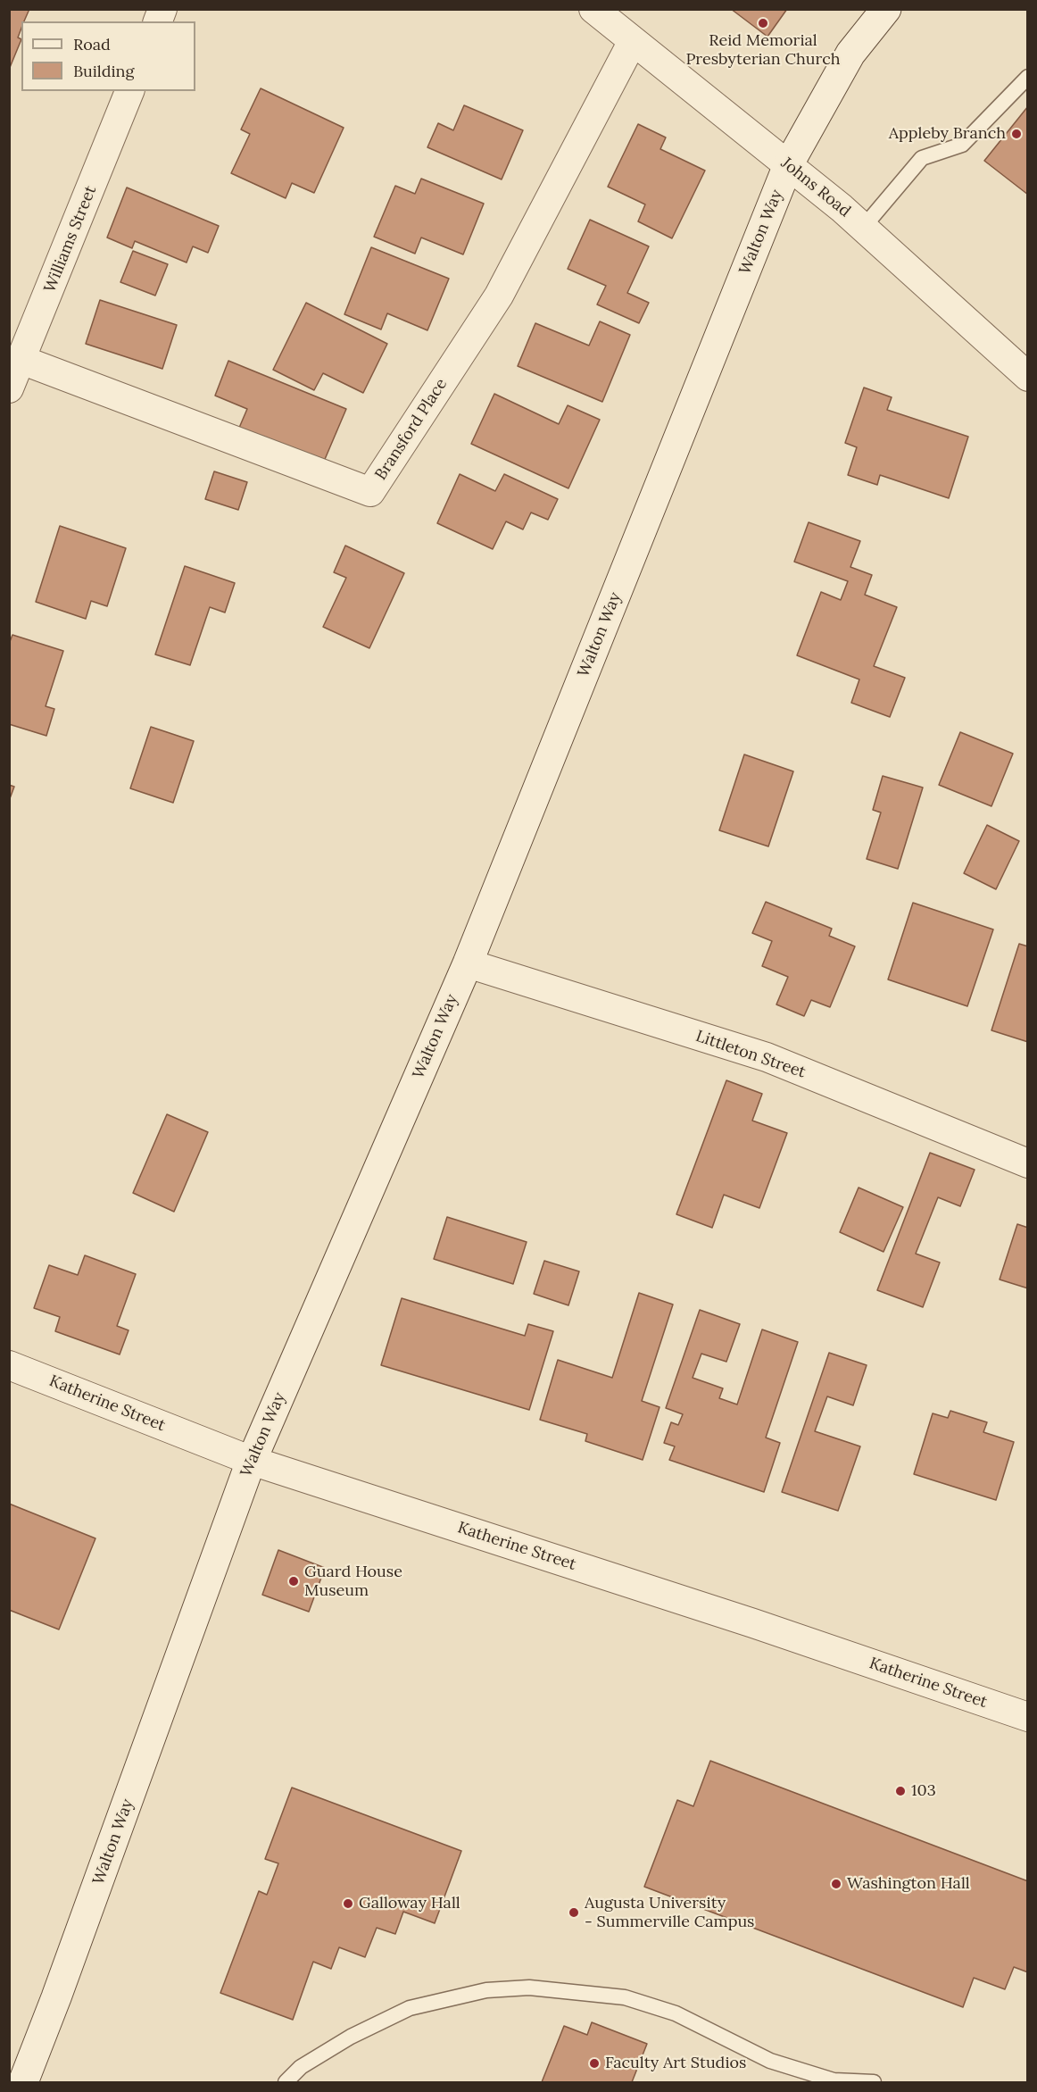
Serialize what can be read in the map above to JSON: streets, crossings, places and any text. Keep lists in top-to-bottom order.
{
  "streets": {
    "main road": ["Walton Way"],
    "street": [
      "Johns Road",
      "Williams Street",
      "Bransford Place",
      "Littleton Street",
      "Katherine Street"
    ]
  },
  "crossings": [
    ["Johns Road", "Walton Way"],
    ["Johns Road", "Bransford Place"],
    ["Walton Way", "Littleton Street"],
    ["Walton Way", "Katherine Street"],
    ["Williams Street", "Bransford Place"]
  ],
  "places": [
    "Reid Memorial Presbyterian Church",
    "Appleby Branch",
    "Guard House Museum",
    "103",
    "Washington Hall",
    "Galloway Hall",
    "Augusta University - Summerville Campus",
    "Faculty Art Studios"
  ],
  "legend": ["Road", "Building"]
}
